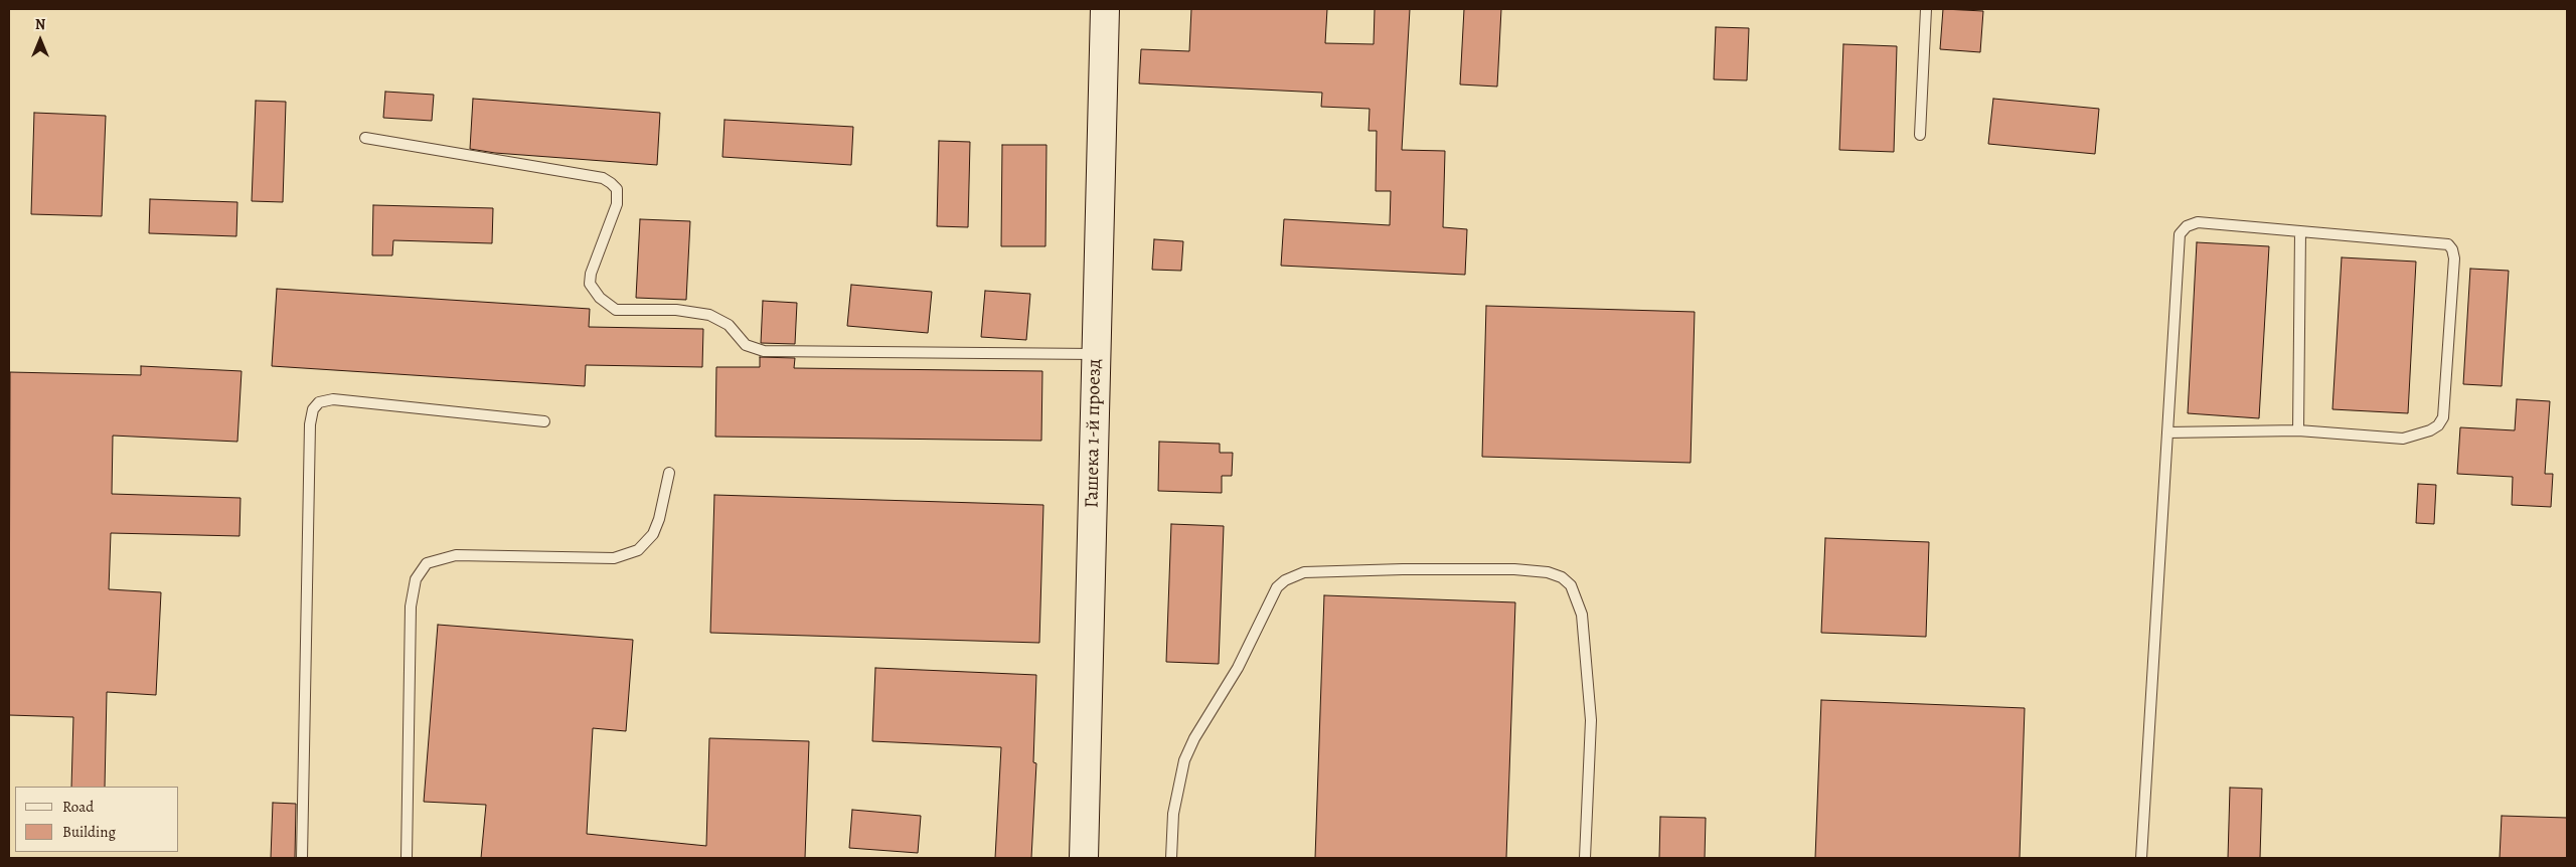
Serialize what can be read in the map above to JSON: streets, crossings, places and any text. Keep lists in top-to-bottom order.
{
  "streets": {
    "main road": ["Гашека 1-й проезд"]
  },
  "legend": ["Road", "Building"],
  "north": "top"
}
